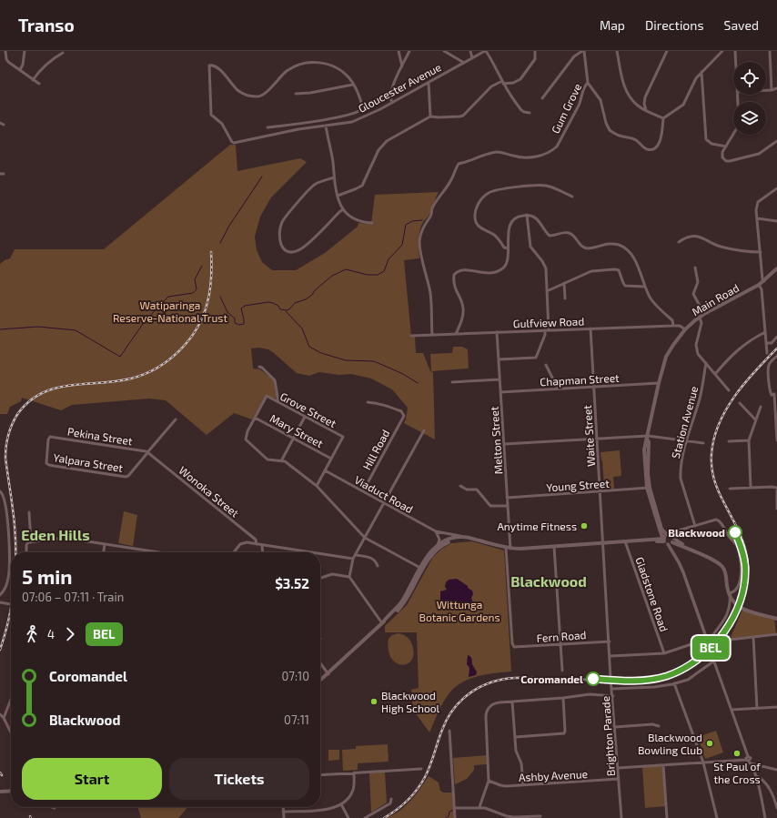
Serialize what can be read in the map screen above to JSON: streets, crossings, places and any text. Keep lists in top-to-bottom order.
{
  "streets": {
    "main road": ["Main Road"],
    "street": [
      "Gloucester Avenue",
      "Gum Grove",
      "Gulfview Road",
      "Chapman Street",
      "Grove Street",
      "Station Avenue",
      "Mary Street",
      "Pekina Street",
      "Waite Street",
      "Melton Street",
      "Hill Road",
      "Yalpara Street",
      "Young Street",
      "Wonoka Street",
      "Viaduct Road",
      "Gladstone Road",
      "Fern Road",
      "Brighton Parade",
      "Ashby Avenue"
    ]
  },
  "crossings": [
    ["Gum Grove", "Gulfview Road"],
    ["Main Road", "Gulfview Road"],
    ["Main Road", "Chapman Street"],
    ["Main Road", "Young Street"],
    ["Gulfview Road", "Waite Street"],
    ["Gulfview Road", "Melton Street"],
    ["Chapman Street", "Waite Street"],
    ["Chapman Street", "Melton Street"],
    ["Grove Street", "Mary Street"],
    ["Pekina Street", "Yalpara Street"],
    ["Pekina Street", "Wonoka Street"],
    ["Waite Street", "Young Street"],
    ["Waite Street", "Brighton Parade"],
    ["Melton Street", "Young Street"],
    ["Melton Street", "Fern Road"],
    ["Hill Road", "Viaduct Road"],
    ["Yalpara Street", "Wonoka Street"],
    ["Fern Road", "Brighton Parade"],
    ["Brighton Parade", "Ashby Avenue"]
  ],
  "districts": ["Eden Hills", "Blackwood"],
  "parks": ["Watiparinga Reserve-National Trust", "Wittunga Botanic Gardens"],
  "places": [
    "Anytime Fitness",
    "Blackwood",
    "Coromandel",
    "Blackwood High School",
    "Blackwood Bowling Club",
    "St Paul of the Cross"
  ],
  "page": {
    "header": "Transo",
    "nav": ["Map", "Directions", "Saved"],
    "on_map": "BEL",
    "heading": ["5 min", "07:06 – 07:11 · Train", "$3.52"],
    "legs": ["4", "BEL"],
    "list": [
      {
        "name": "Coromandel",
        "value": "07:10"
      },
      {
        "name": "Blackwood",
        "value": "07:11"
      }
    ],
    "buttons": ["Start", "Tickets"]
  }
}
